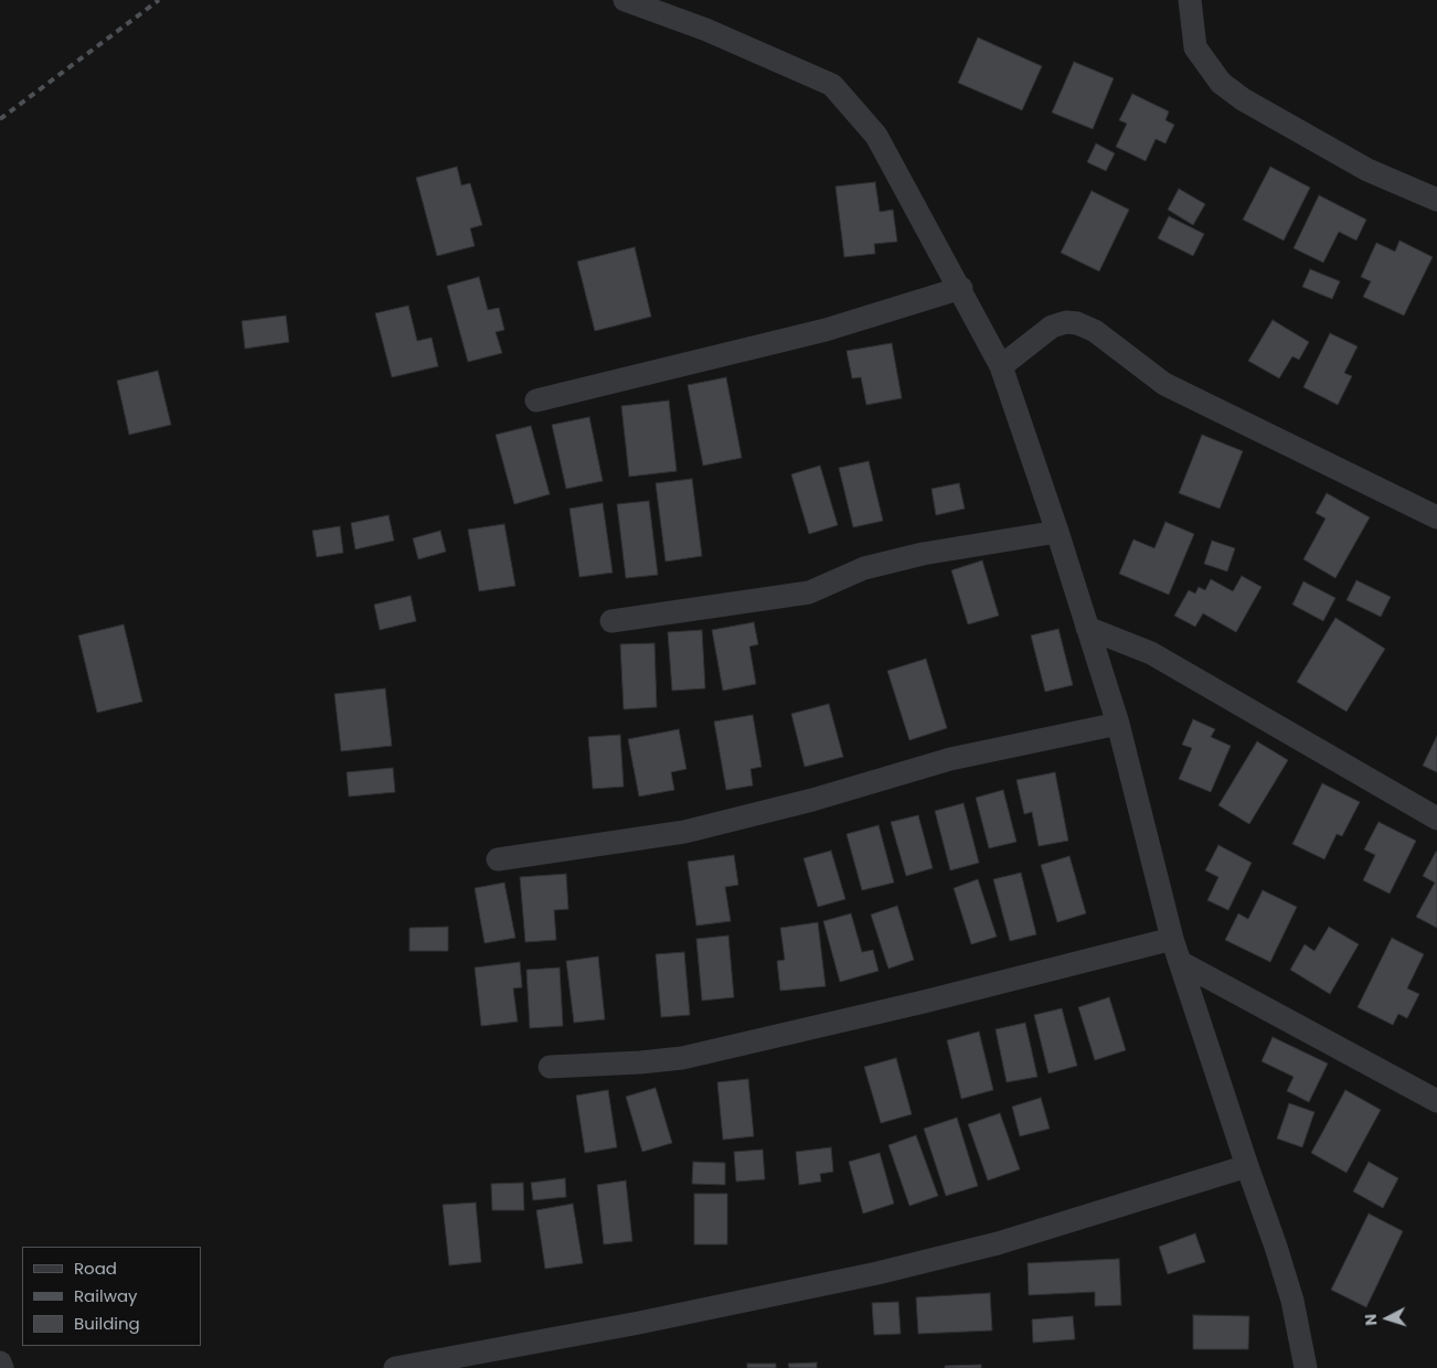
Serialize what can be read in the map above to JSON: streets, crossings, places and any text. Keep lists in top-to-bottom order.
{
  "legend": ["Road", "Railway", "Building"],
  "north": "left"
}
